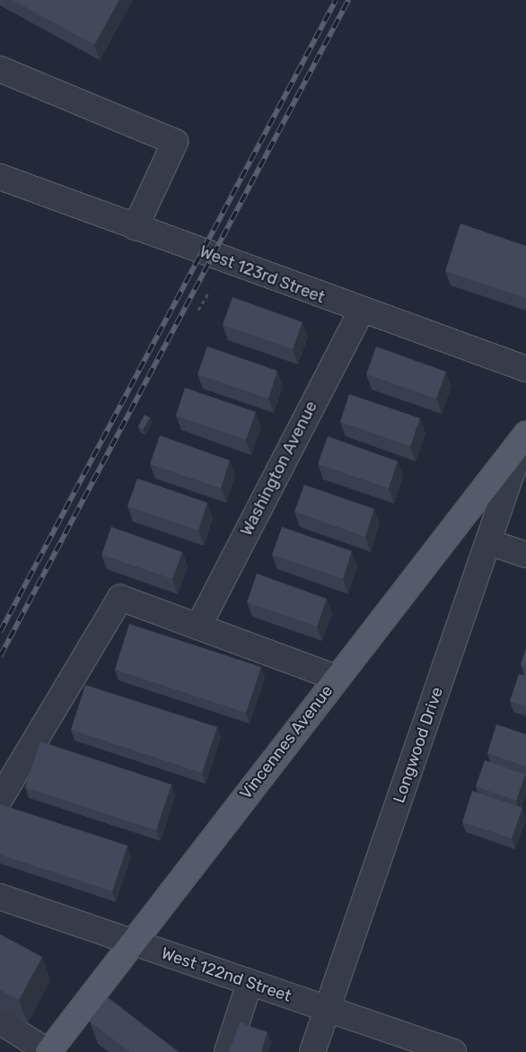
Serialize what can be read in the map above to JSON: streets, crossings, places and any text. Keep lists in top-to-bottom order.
{
  "streets": {
    "main road": ["Vincennes Avenue"],
    "street": [
      "West 123rd Street",
      "Washington Avenue",
      "Longwood Drive",
      "West 122nd Street"
    ]
  },
  "crossings": [
    ["West 123rd Street", "Washington Avenue"],
    ["Vincennes Avenue", "Longwood Drive"],
    ["Vincennes Avenue", "West 122nd Street"],
    ["Longwood Drive", "West 122nd Street"]
  ]
}
